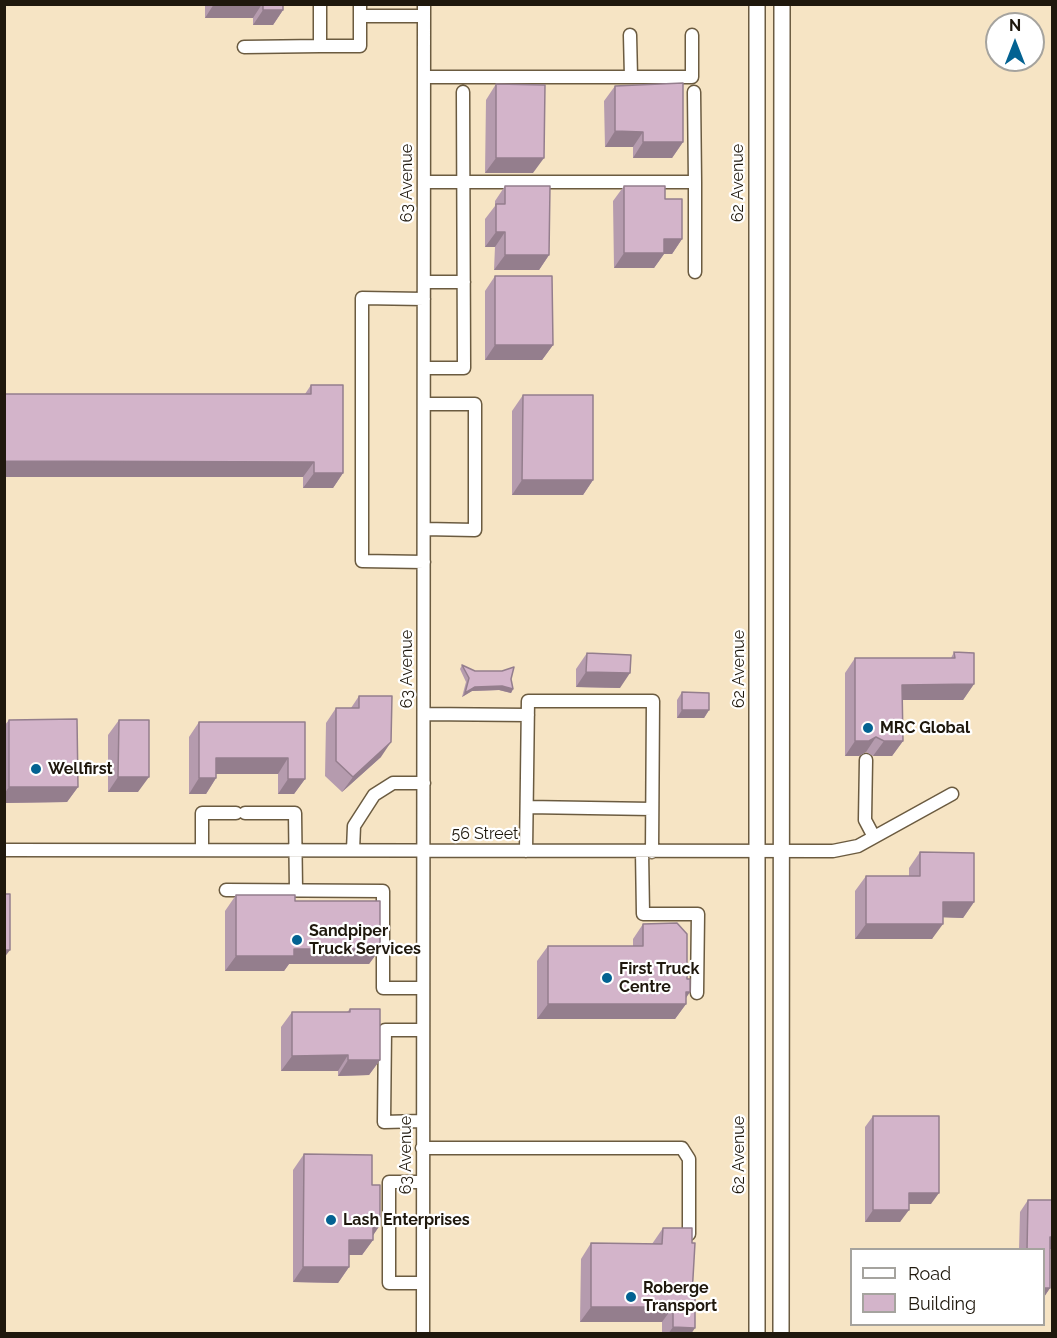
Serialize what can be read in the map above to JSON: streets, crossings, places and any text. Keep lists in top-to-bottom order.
{
  "streets": {
    "main road": ["62 Avenue"],
    "street": ["63 Avenue", "56 Street"]
  },
  "crossings": [
    ["63 Avenue", "56 Street"],
    ["62 Avenue", "56 Street"]
  ],
  "places": [
    "MRC Global",
    "Wellfirst",
    "Sandpiper Truck Services",
    "First Truck Centre",
    "Lash Enterprises",
    "Roberge Transport"
  ],
  "legend": ["Road", "Building"],
  "north": "top"
}
